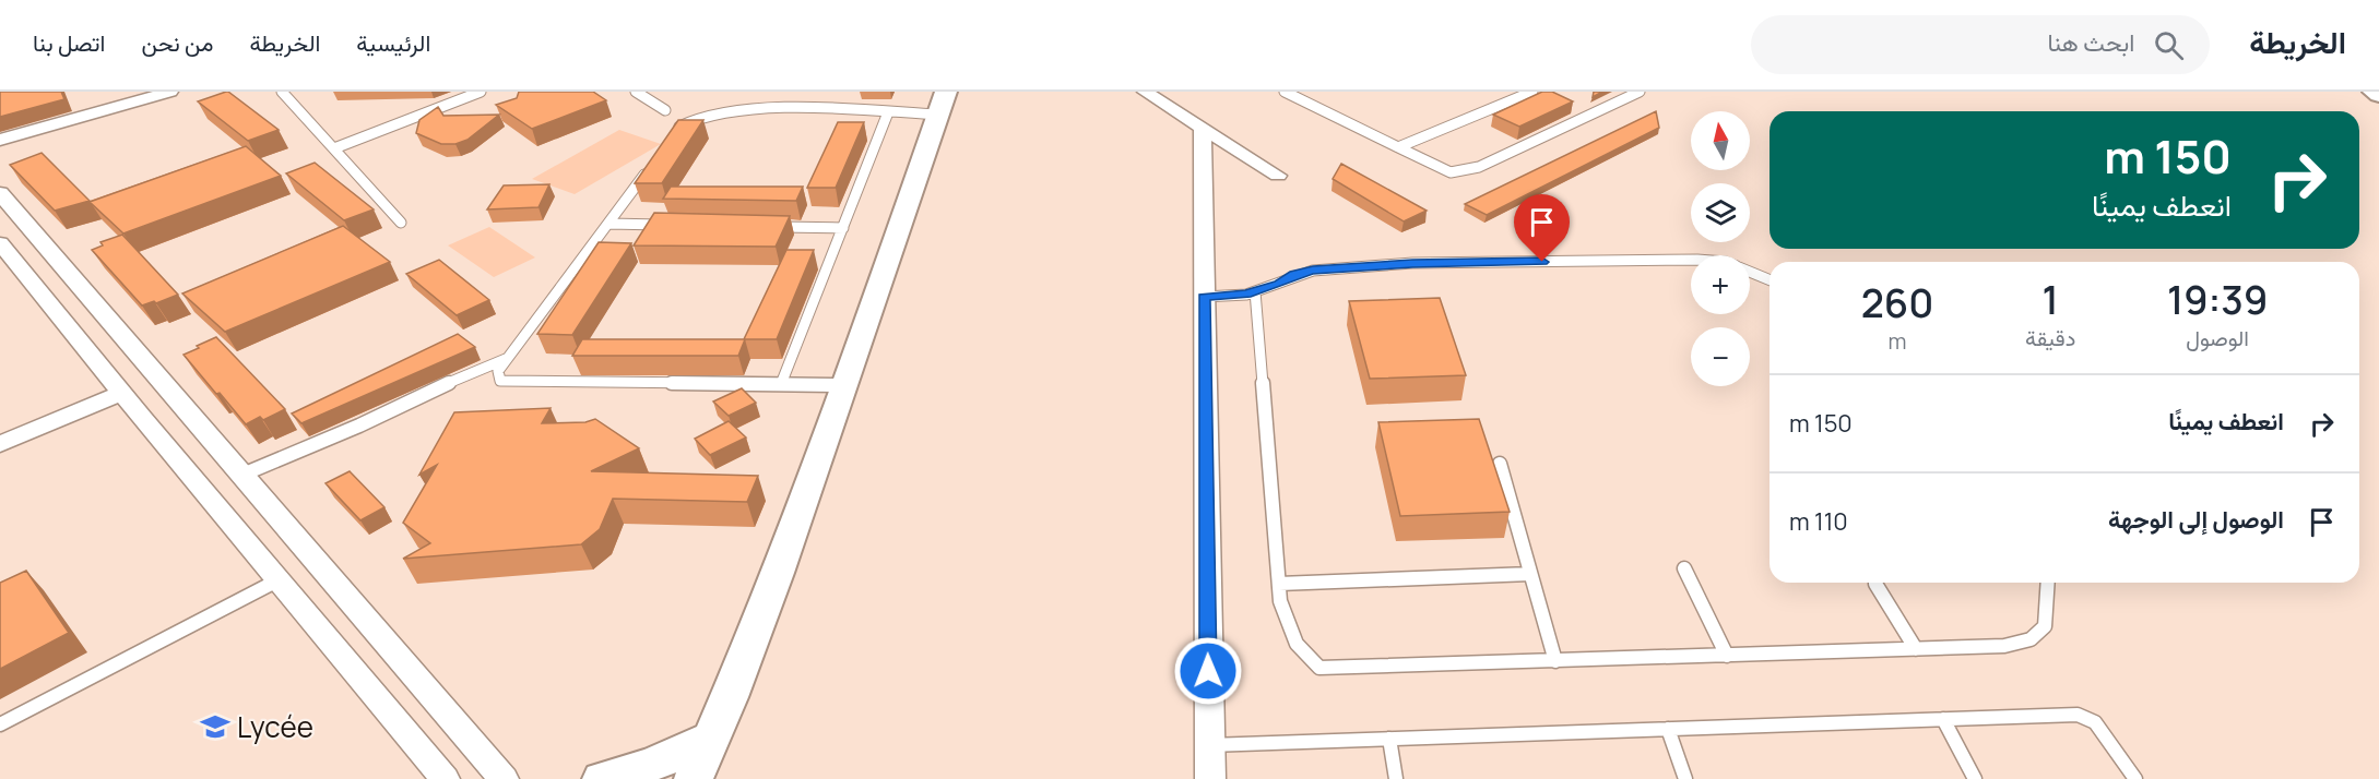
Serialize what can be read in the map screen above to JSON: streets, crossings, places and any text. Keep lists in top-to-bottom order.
{
  "places": {
    "school or university": ["Lycée"]
  },
  "north": "top",
  "page": {
    "header": "الخريطة",
    "search": "ابحث هنا",
    "nav": [
      "الرئيسية",
      "الخريطة",
      "من نحن",
      "اتصل بنا"
    ],
    "map_buttons": ["+", "−"],
    "turn": ["150 m", "انعطف يمينًا"],
    "eta": [
      "19:39",
      "الوصول",
      "1",
      "دقيقة",
      "260",
      "m"
    ],
    "list": [
      {
        "name": "انعطف يمينًا",
        "value": "150 m"
      },
      {
        "name": "الوصول إلى الوجهة",
        "value": "110 m"
      }
    ]
  }
}
